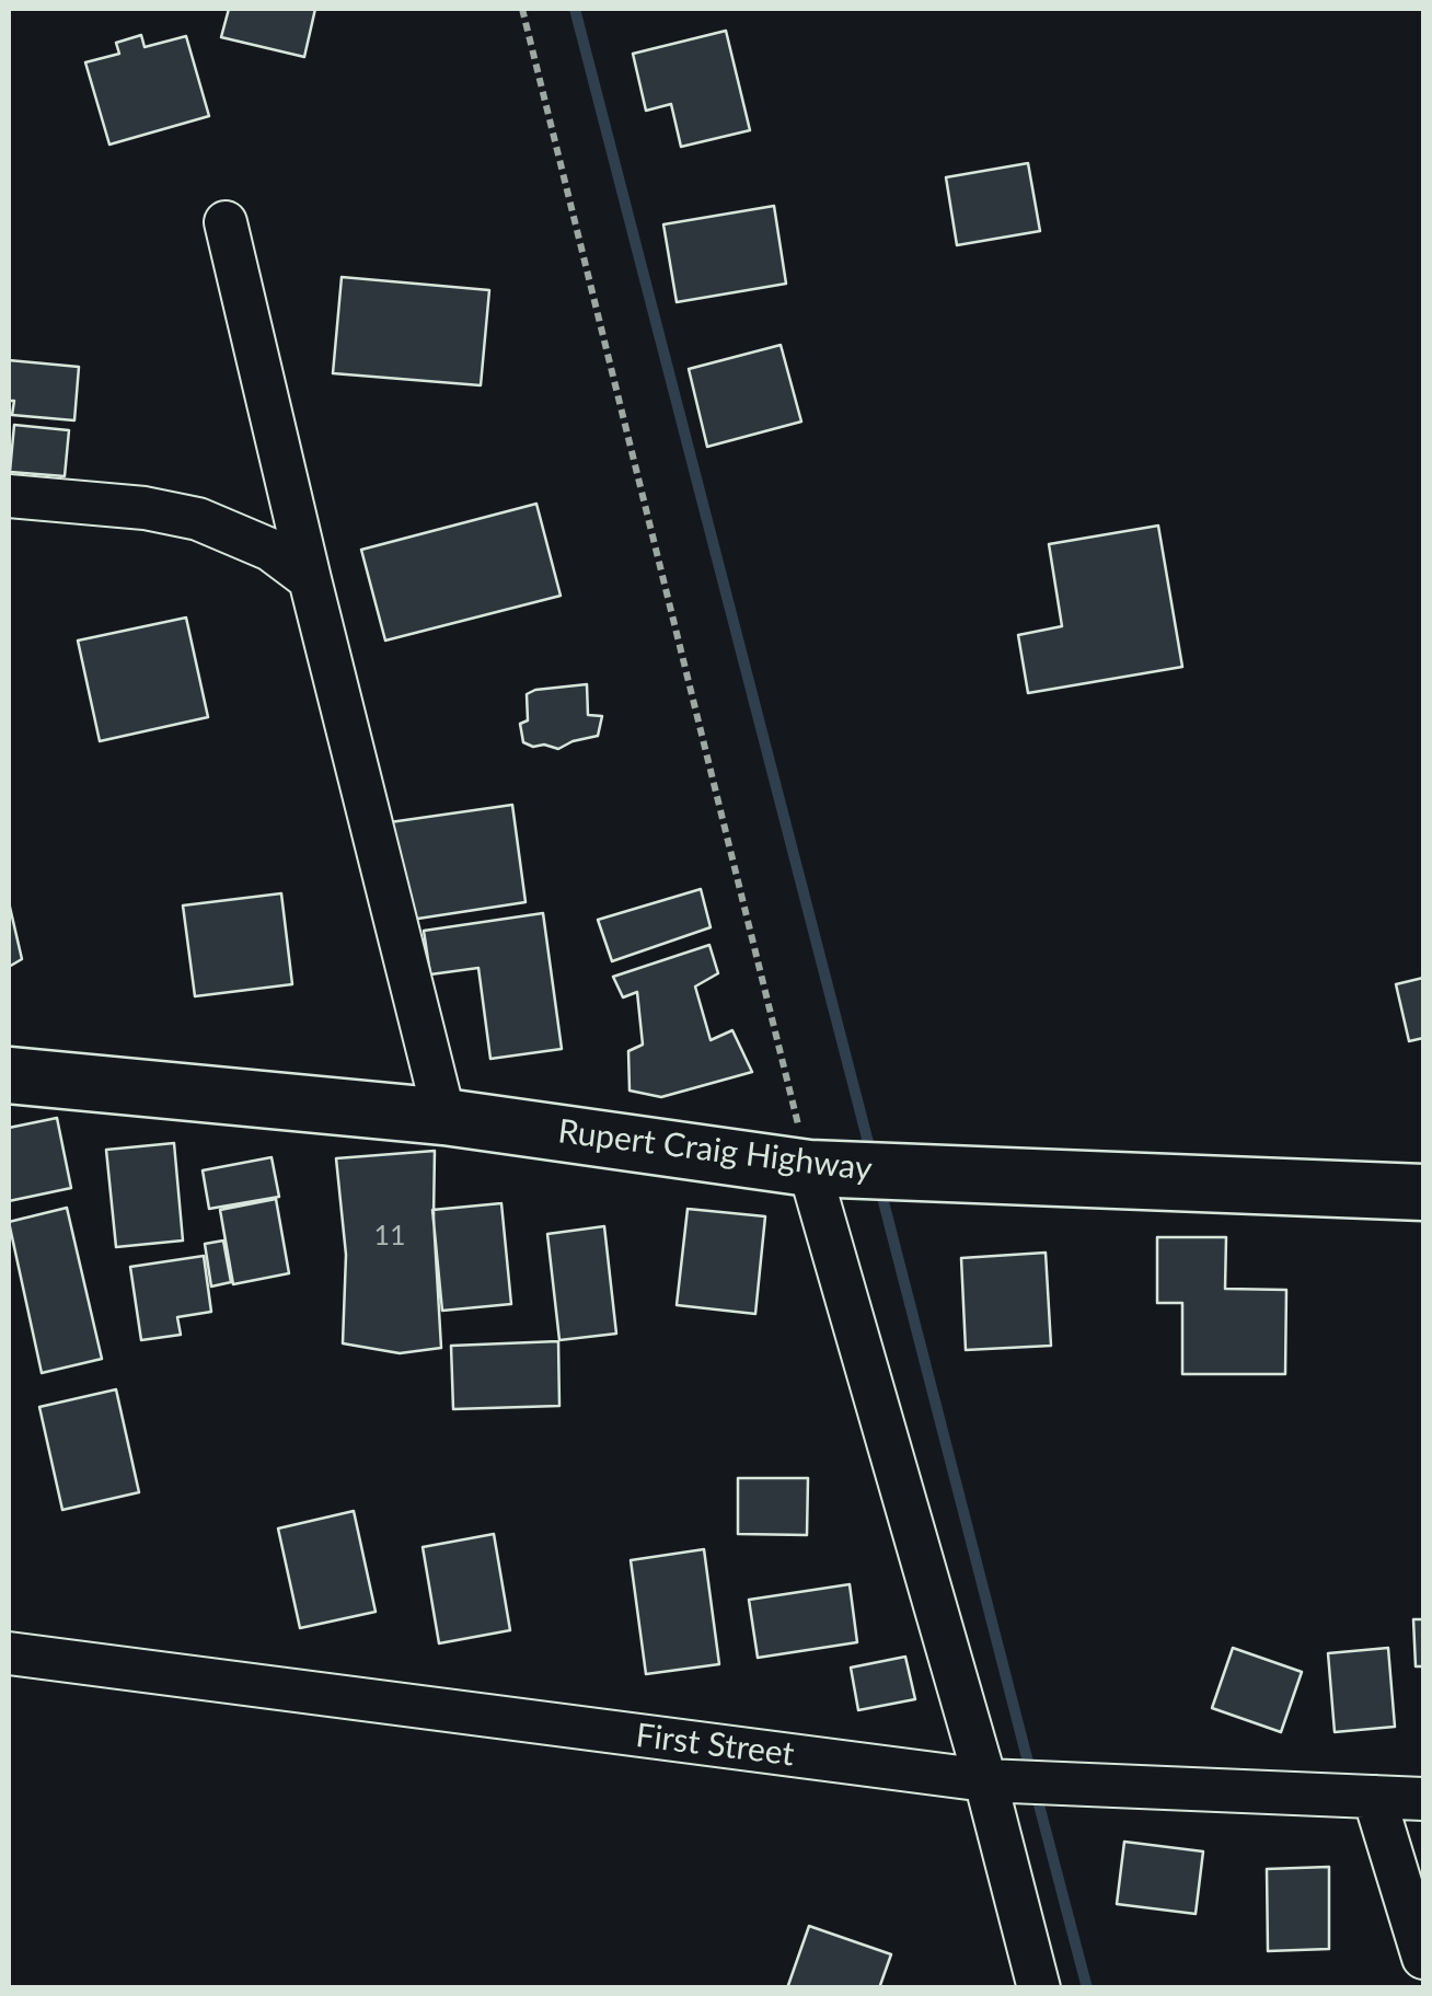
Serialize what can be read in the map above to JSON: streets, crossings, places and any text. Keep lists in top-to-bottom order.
{
  "streets": {
    "main road": ["Rupert Craig Highway"],
    "street": ["First Street"]
  },
  "house_numbers": ["11"]
}
